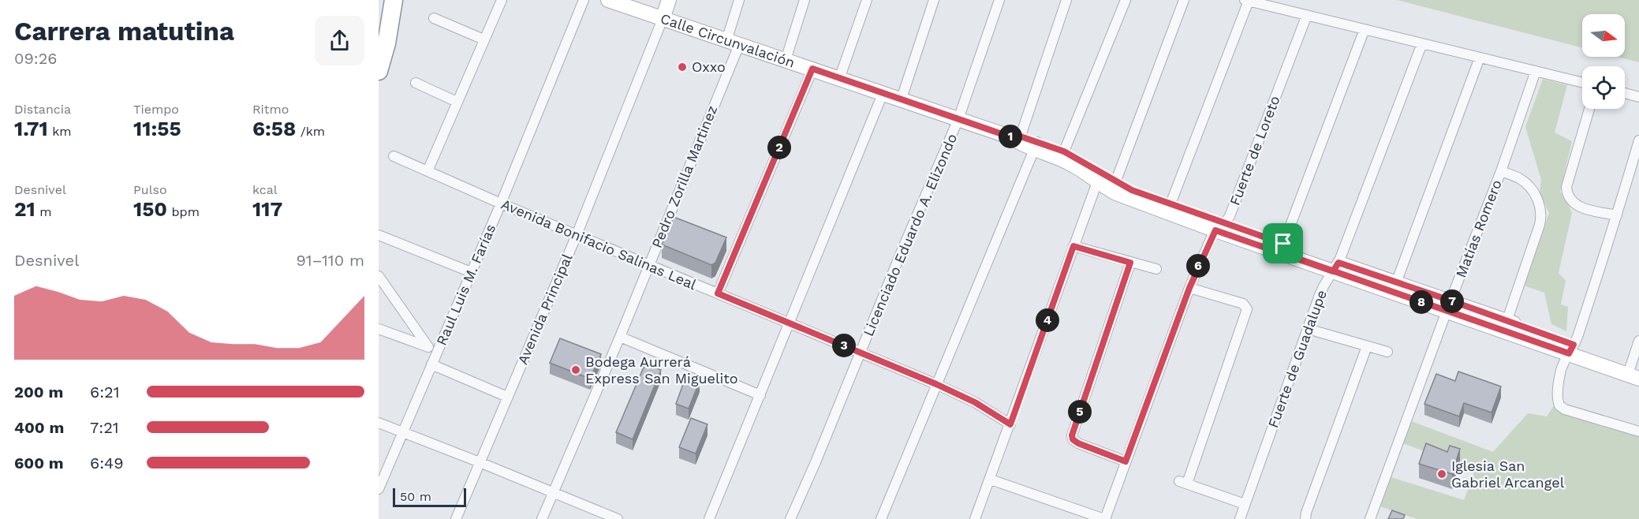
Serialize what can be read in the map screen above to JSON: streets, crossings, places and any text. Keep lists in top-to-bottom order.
{
  "streets": {
    "street": [
      "Calle Circunvalación",
      "Fuerte de Loreto",
      "Pedro Zorilla Martinez",
      "Matías Romero",
      "Licenciado Eduardo A. Elizondo",
      "Avenida Bonifacio Salinas Leal",
      "Raul Luis M. Farías",
      "Avenida Principal",
      "Fuerte de Guadalupe"
    ]
  },
  "crossings": [
    ["Calle Circunvalación", "Pedro Zorilla Martinez"],
    ["Calle Circunvalación", "Licenciado Eduardo A. Elizondo"],
    ["Calle Circunvalación", "Avenida Principal"],
    ["Pedro Zorilla Martinez", "Avenida Bonifacio Salinas Leal"],
    ["Licenciado Eduardo A. Elizondo", "Avenida Bonifacio Salinas Leal"],
    ["Avenida Bonifacio Salinas Leal", "Raul Luis M. Farías"],
    ["Avenida Bonifacio Salinas Leal", "Avenida Principal"]
  ],
  "places": ["Oxxo", "Bodega Aurrerá Express San Miguelito", "Iglesia San Gabriel Arcangel"],
  "scale_bar": "50 m",
  "north": "right",
  "page": {
    "heading": ["Carrera matutina", "09:26"],
    "stats": [
      ["Distancia", "1.71 km"],
      ["Tiempo", "11:55"],
      ["Ritmo", "6:58 /km"],
      ["Desnivel", "21 m"],
      ["Pulso", "150 bpm"],
      ["kcal", "117"]
    ],
    "pins": [
      "1",
      "2",
      "6",
      "7",
      "8",
      "4",
      "3",
      "5"
    ],
    "chart": ["Desnivel", "91–110 m"],
    "list": [
      {
        "name": "200 m",
        "note": "6:21"
      },
      {
        "name": "400 m",
        "note": "7:21"
      },
      {
        "name": "600 m",
        "note": "6:49"
      }
    ],
    "scale": "50 m"
  }
}
